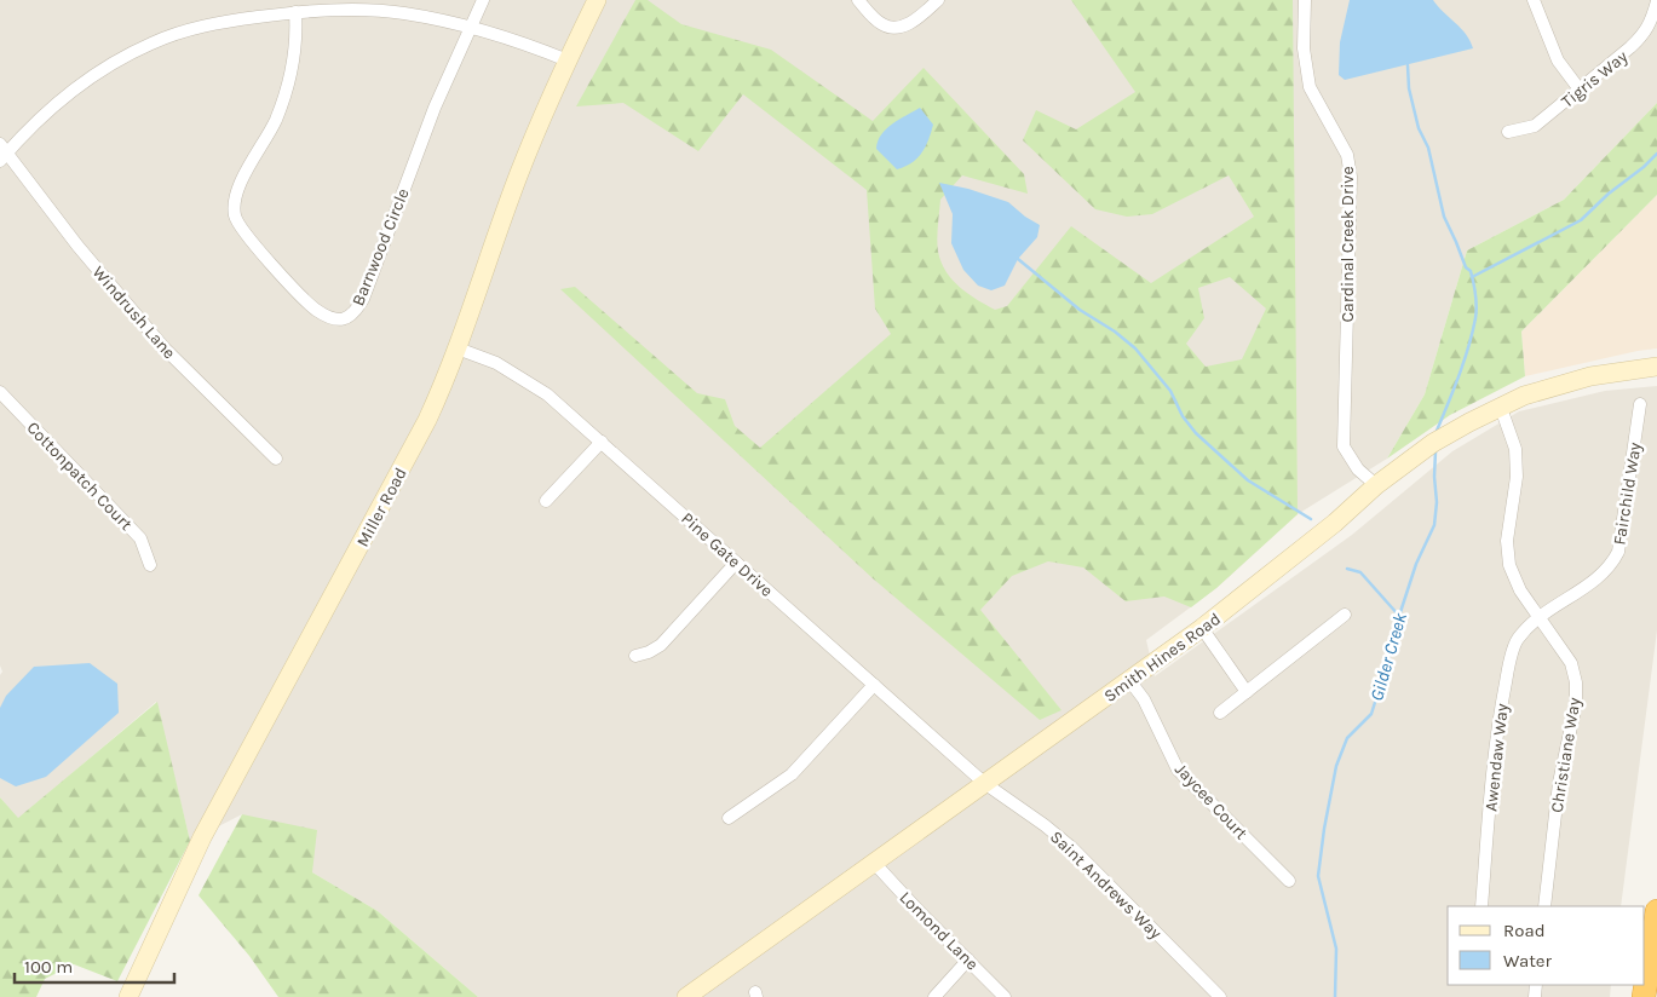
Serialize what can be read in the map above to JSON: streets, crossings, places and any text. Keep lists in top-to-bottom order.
{
  "streets": {
    "street": [
      "Tigris Way",
      "Cardinal Creek Drive",
      "Barnwood Circle",
      "Windrush Lane",
      "Cottonpatch Court",
      "Fairchild Way",
      "Miller Road",
      "Pine Gate Drive",
      "Smith Hines Road",
      "Christiane Way",
      "Awendaw Way",
      "Jaycee Court",
      "Saint Andrews Way",
      "Lomond Lane"
    ]
  },
  "crossings": [
    ["Cardinal Creek Drive", "Smith Hines Road"],
    ["Fairchild Way", "Christiane Way"],
    ["Fairchild Way", "Awendaw Way"],
    ["Miller Road", "Pine Gate Drive"],
    ["Pine Gate Drive", "Smith Hines Road"],
    ["Pine Gate Drive", "Saint Andrews Way"],
    ["Smith Hines Road", "Christiane Way"],
    ["Smith Hines Road", "Jaycee Court"],
    ["Smith Hines Road", "Saint Andrews Way"],
    ["Smith Hines Road", "Lomond Lane"],
    ["Christiane Way", "Awendaw Way"]
  ],
  "water": ["Gilder Creek"],
  "legend": ["Road", "Water"],
  "scale_bar": "100 m"
}
